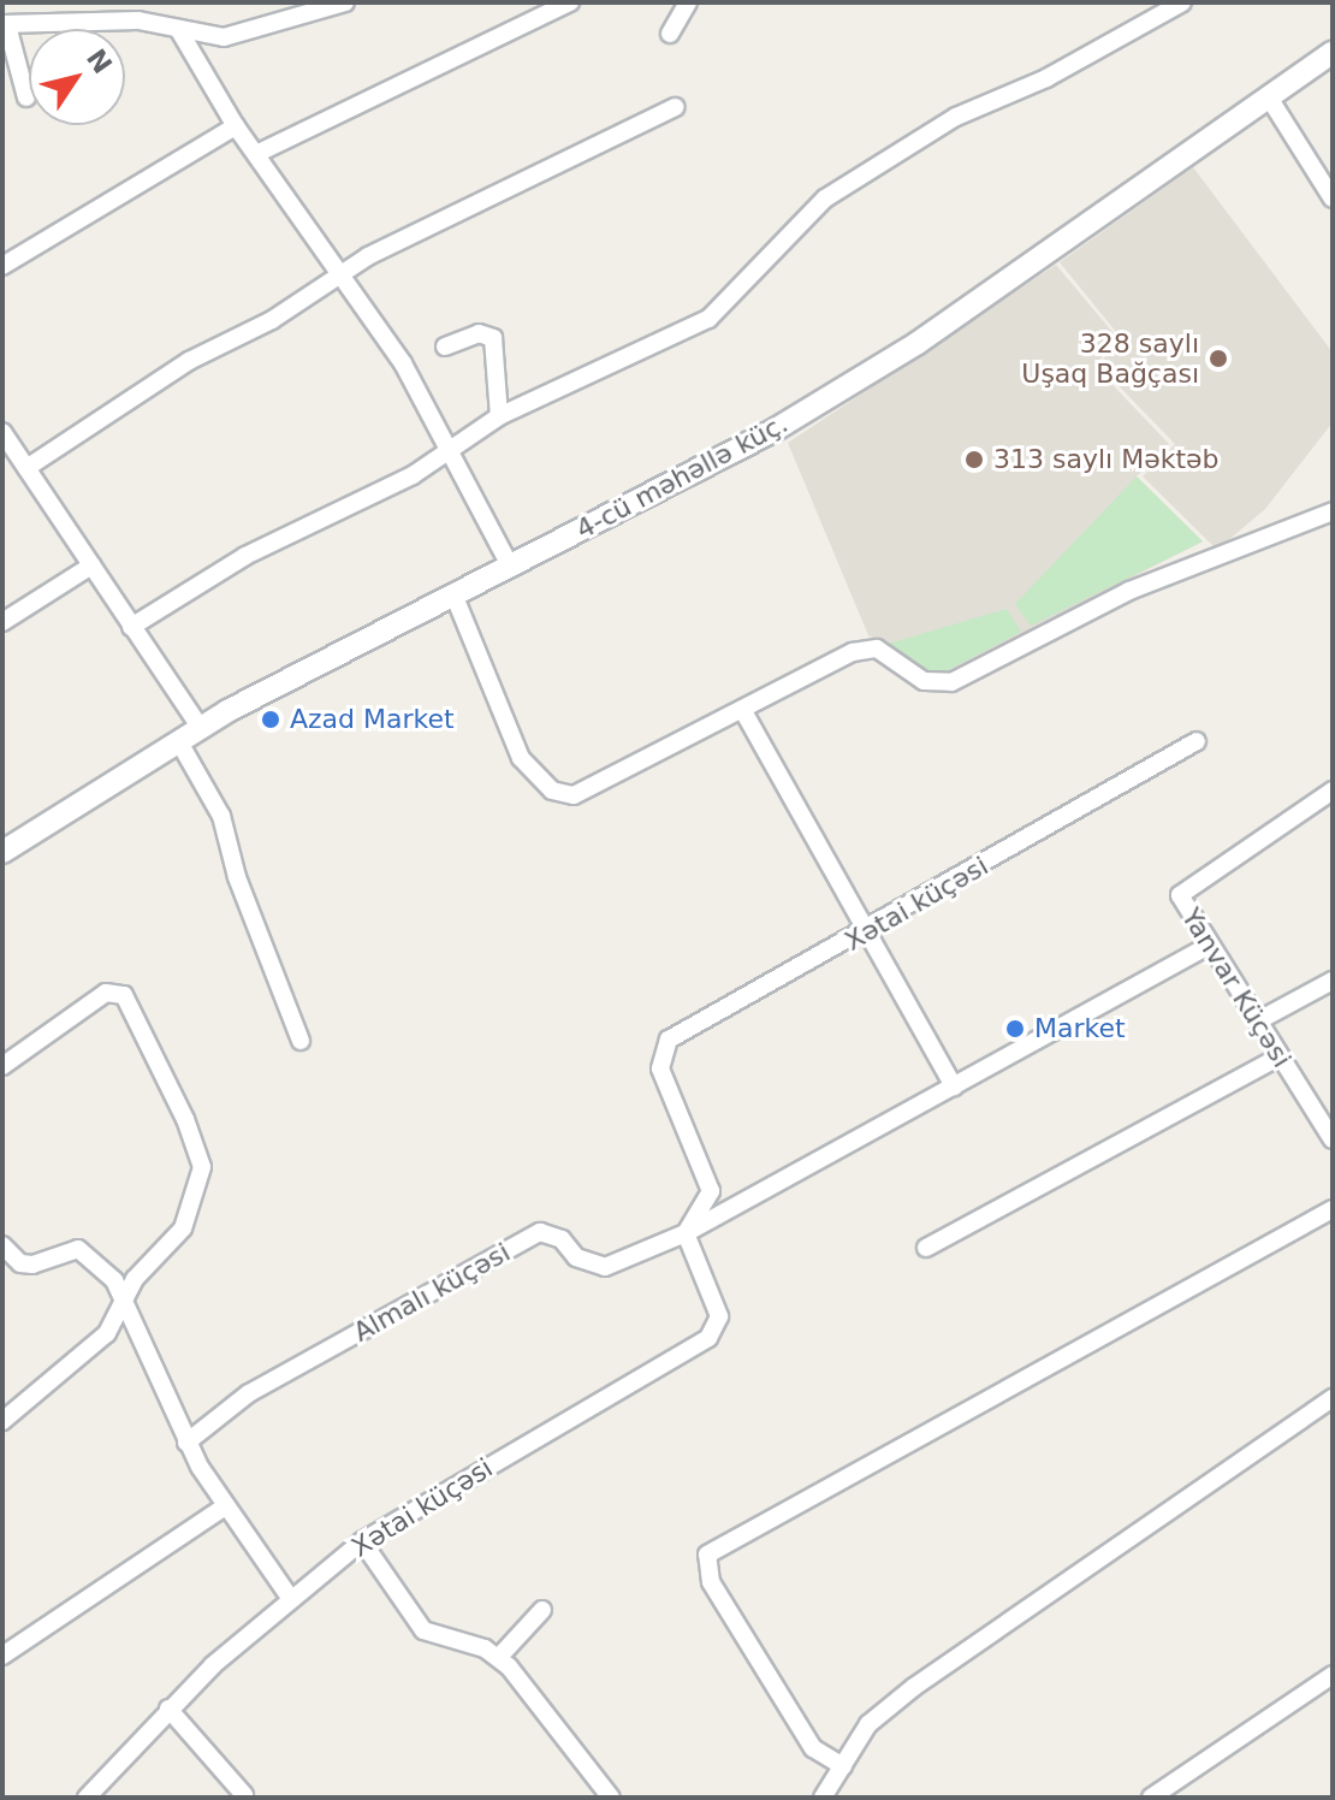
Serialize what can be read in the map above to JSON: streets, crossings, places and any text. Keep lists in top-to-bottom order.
{
  "streets": {
    "street": [
      "4-cü məhəllə küç.",
      "Xətai küçəsi",
      "Yanvar Küçəsi",
      "Almalı küçəsi"
    ]
  },
  "crossings": [
    ["Xətai küçəsi", "Almalı küçəsi"]
  ],
  "places": [
    "328 saylı Uşaq Bağçası",
    "313 saylı Məktəb",
    "Azad Market",
    "Market"
  ],
  "north": "top right"
}
